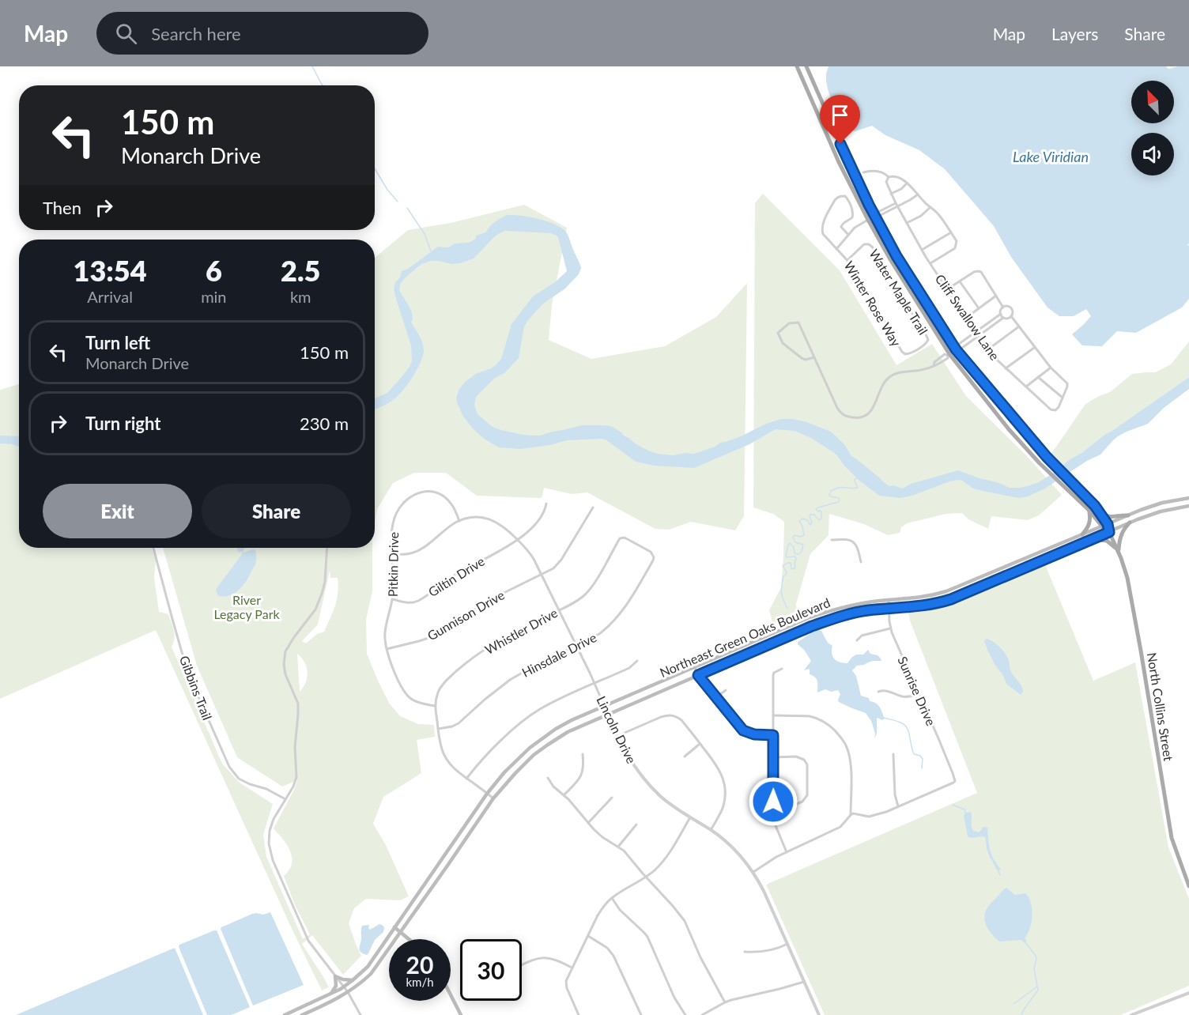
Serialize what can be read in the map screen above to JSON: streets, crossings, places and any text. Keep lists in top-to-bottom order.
{
  "streets": {
    "main road": ["Northeast Green Oaks Boulevard", "North Collins Street"],
    "street": [
      "Water Maple Trail",
      "Winter Rose Way",
      "Cliff Swallow Lane",
      "Pitkin Drive",
      "Giltin Drive",
      "Gunnison Drive",
      "Whistler Drive",
      "Hinsdale Drive",
      "Gibbins Trail",
      "Sunrise Drive",
      "Lincoln Drive"
    ]
  },
  "crossings": [
    ["Water Maple Trail", "Winter Rose Way"],
    ["Pitkin Drive", "Giltin Drive"],
    ["Pitkin Drive", "Gunnison Drive"],
    ["Pitkin Drive", "Whistler Drive"],
    ["Pitkin Drive", "Lincoln Drive"],
    ["Giltin Drive", "Lincoln Drive"],
    ["Gunnison Drive", "Lincoln Drive"],
    ["Whistler Drive", "Northeast Green Oaks Boulevard"],
    ["Whistler Drive", "Hinsdale Drive"],
    ["Whistler Drive", "Lincoln Drive"],
    ["Northeast Green Oaks Boulevard", "Sunrise Drive"],
    ["Northeast Green Oaks Boulevard", "North Collins Street"],
    ["Northeast Green Oaks Boulevard", "Lincoln Drive"],
    ["Hinsdale Drive", "Lincoln Drive"]
  ],
  "water": ["Lake Viridian"],
  "parks": ["River Legacy Park"],
  "north": "top left",
  "page": {
    "header": "Map",
    "search": "Search here",
    "nav": ["Map", "Layers", "Share"],
    "turn": ["150 m", "Monarch Drive"],
    "then": "Then",
    "eta": [
      "13:54",
      "Arrival",
      "6",
      "min",
      "2.5",
      "km"
    ],
    "list": [
      {
        "name": "Turn left",
        "note": "Monarch Drive",
        "value": "150 m"
      },
      {
        "name": "Turn right",
        "value": "230 m"
      }
    ],
    "buttons": ["Exit", "Share"],
    "speed": "20 km/h",
    "limit": "30"
  }
}
